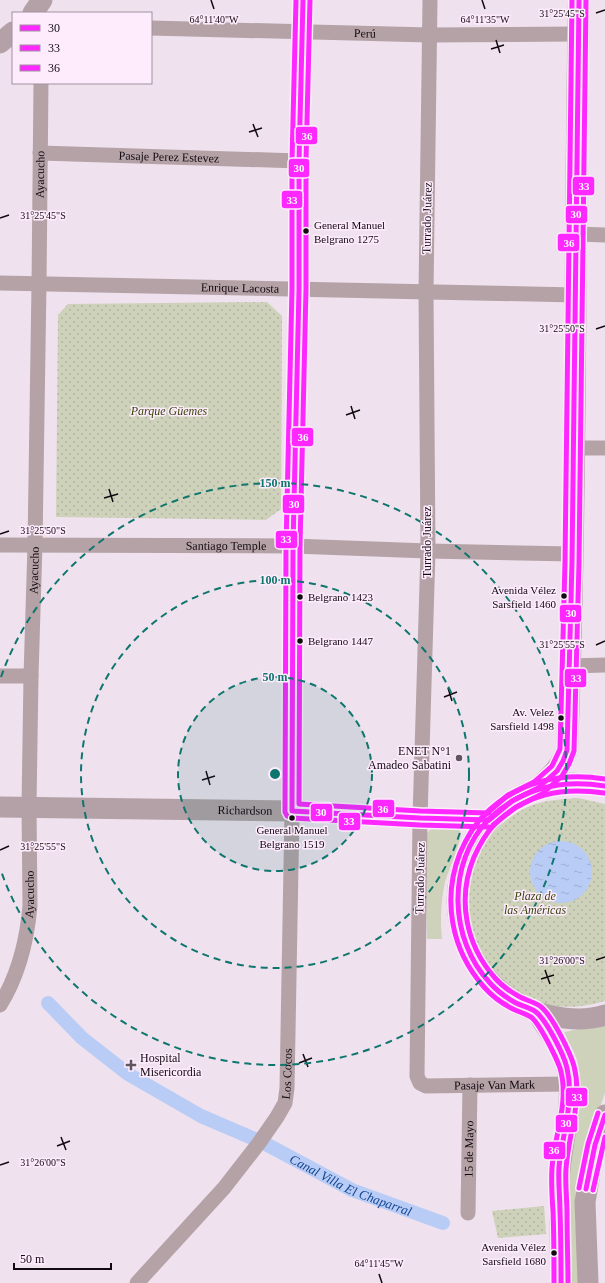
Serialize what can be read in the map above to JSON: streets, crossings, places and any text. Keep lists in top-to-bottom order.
{
  "streets": {
    "main road": ["Richardson"],
    "street": [
      "Perú",
      "Pasaje Perez Estevez",
      "Ayacucho",
      "Turrado Juárez",
      "Enrique Lacosta",
      "Santiago Temple",
      "Los Cocos",
      "Pasaje Van Mark",
      "15 de Mayo"
    ]
  },
  "crossings": [
    ["Perú", "Turrado Juárez"],
    ["Perú", "Los Cocos"],
    ["Pasaje Perez Estevez", "Ayacucho"],
    ["Pasaje Perez Estevez", "Los Cocos"],
    ["Ayacucho", "Enrique Lacosta"],
    ["Ayacucho", "Santiago Temple"],
    ["Ayacucho", "Richardson"],
    ["Turrado Juárez", "Enrique Lacosta"],
    ["Turrado Juárez", "Santiago Temple"],
    ["Turrado Juárez", "Richardson"],
    ["Turrado Juárez", "Pasaje Van Mark"],
    ["Enrique Lacosta", "Los Cocos"],
    ["Santiago Temple", "Los Cocos"],
    ["Richardson", "Los Cocos"],
    ["Pasaje Van Mark", "15 de Mayo"]
  ],
  "water": ["Canal Villa El Chaparral"],
  "parks": ["Parque Güemes", "Plaza de las Américas"],
  "places": {
    "other": [
      "General Manuel Belgrano 1275",
      "Avenida Vélez Sarsfield 1460",
      "Belgrano 1423",
      "Belgrano 1447",
      "Av. Velez Sarsfield 1498",
      "ENET N°1 Amadeo Sabatini",
      "General Manuel Belgrano 1519",
      "Avenida Vélez Sarsfield 1680"
    ],
    "health": ["Hospital Misericordia"]
  },
  "lines": ["transit line 30", "transit line 33", "transit line 36"],
  "legend": ["30", "33", "36"],
  "scale_bar": "50 m",
  "coordinates": [
    "31°25'45\"S",
    "64°11'35\"W",
    "64°11'40\"W",
    "31°25'50\"S",
    "31°25'55\"S",
    "31°26'00\"S",
    "64°11'45\"W"
  ],
  "rings": ["150 m", "100 m", "50 m"]
}
